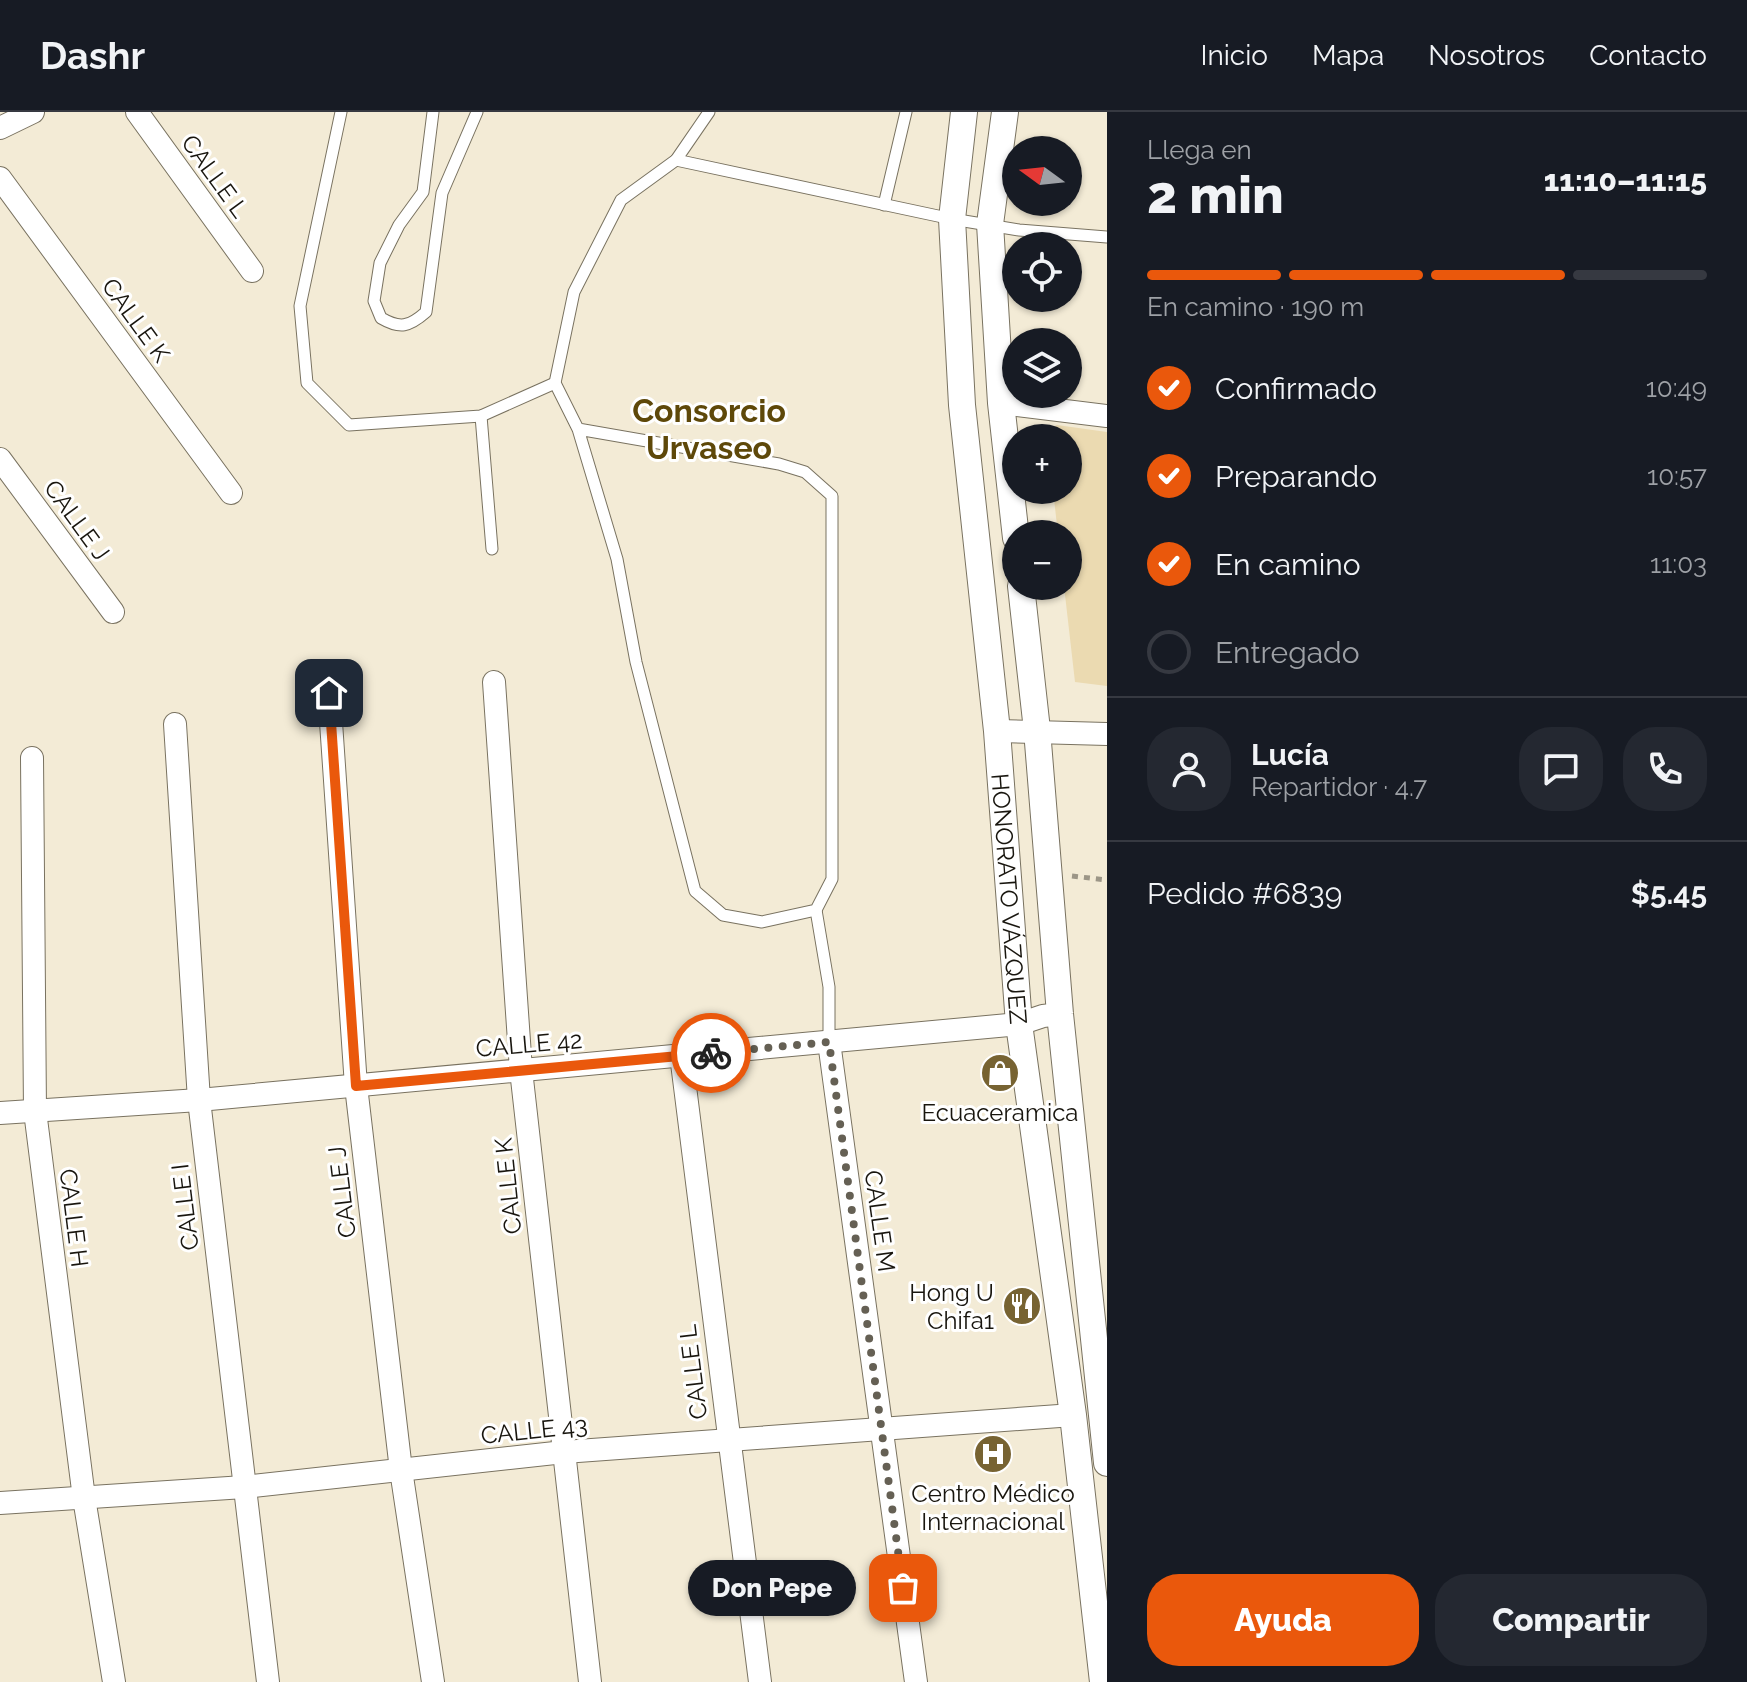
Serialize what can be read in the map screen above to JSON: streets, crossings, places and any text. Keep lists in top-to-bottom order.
{
  "streets": {
    "street": [
      "CALLE L",
      "CALLE K",
      "CALLE J",
      "HONORATO VÁZQUEZ",
      "CALLE 42",
      "CALLE I",
      "CALLE H",
      "CALLE M",
      "CALLE 43"
    ]
  },
  "crossings": [
    ["CALLE L", "CALLE 42"],
    ["CALLE L", "CALLE 43"],
    ["CALLE K", "CALLE 42"],
    ["CALLE K", "CALLE 43"],
    ["CALLE J", "CALLE 42"],
    ["CALLE J", "CALLE 43"],
    ["HONORATO VÁZQUEZ", "CALLE 42"],
    ["HONORATO VÁZQUEZ", "CALLE 43"],
    ["CALLE 42", "CALLE I"],
    ["CALLE 42", "CALLE H"],
    ["CALLE 42", "CALLE M"],
    ["CALLE I", "CALLE 43"],
    ["CALLE H", "CALLE 43"],
    ["CALLE M", "CALLE 43"]
  ],
  "districts": ["Consorcio Urvaseo"],
  "places": {
    "shop": ["Ecuaceramica"],
    "restaurant": ["Hong U Chifa1"],
    "hospital": ["Centro Médico Internacional"],
    "other": ["Don Pepe"]
  },
  "north": "left",
  "page": {
    "header": "Dashr",
    "nav": [
      "Inicio",
      "Mapa",
      "Nosotros",
      "Contacto"
    ],
    "heading": ["2 min", "Llega en", "11:10–11:15"],
    "panel": [
      "Lucía",
      "Repartidor · 4.7",
      "Pedido #6839",
      "$5.45"
    ],
    "map_buttons": ["+", "−"],
    "bar": "En camino · 190 m",
    "list": [
      ["Confirmado", "10:49"],
      ["Preparando", "10:57"],
      ["En camino", "11:03"],
      "Entregado"
    ],
    "buttons": ["Ayuda", "Compartir"],
    "bubble": "Don Pepe"
  }
}
